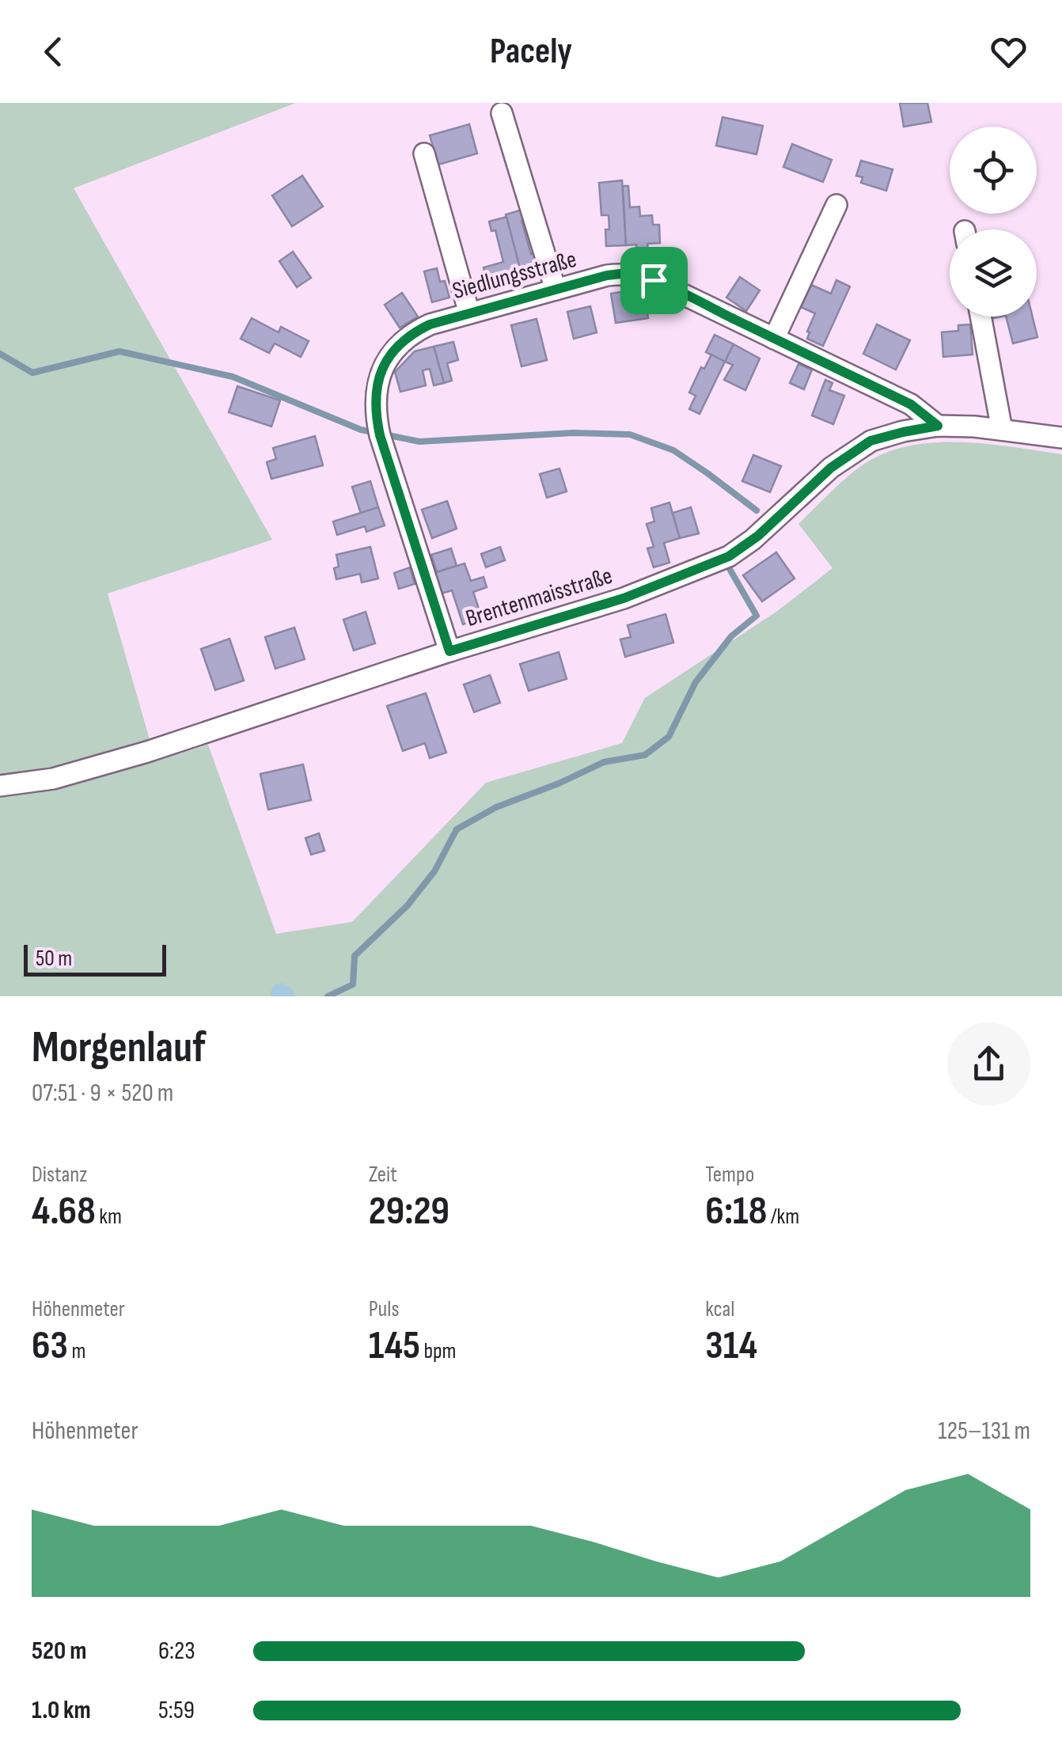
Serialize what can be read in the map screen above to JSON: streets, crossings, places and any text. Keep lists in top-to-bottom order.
{
  "streets": {
    "street": ["Siedlungsstraße", "Brentenmaisstraße"]
  },
  "crossings": [
    ["Siedlungsstraße", "Brentenmaisstraße"]
  ],
  "scale_bar": "50 m",
  "page": {
    "header": "Pacely",
    "scale": "50 m",
    "heading": ["Morgenlauf", "07:51 · 9 × 520 m"],
    "stats": [
      ["Distanz", "4.68 km"],
      ["Zeit", "29:29"],
      ["Tempo", "6:18 /km"],
      ["Höhenmeter", "63 m"],
      ["Puls", "145 bpm"],
      ["kcal", "314"]
    ],
    "chart": ["Höhenmeter", "125–131 m"],
    "list": [
      {
        "name": "520 m",
        "note": "6:23"
      },
      {
        "name": "1.0 km",
        "note": "5:59"
      }
    ]
  }
}
